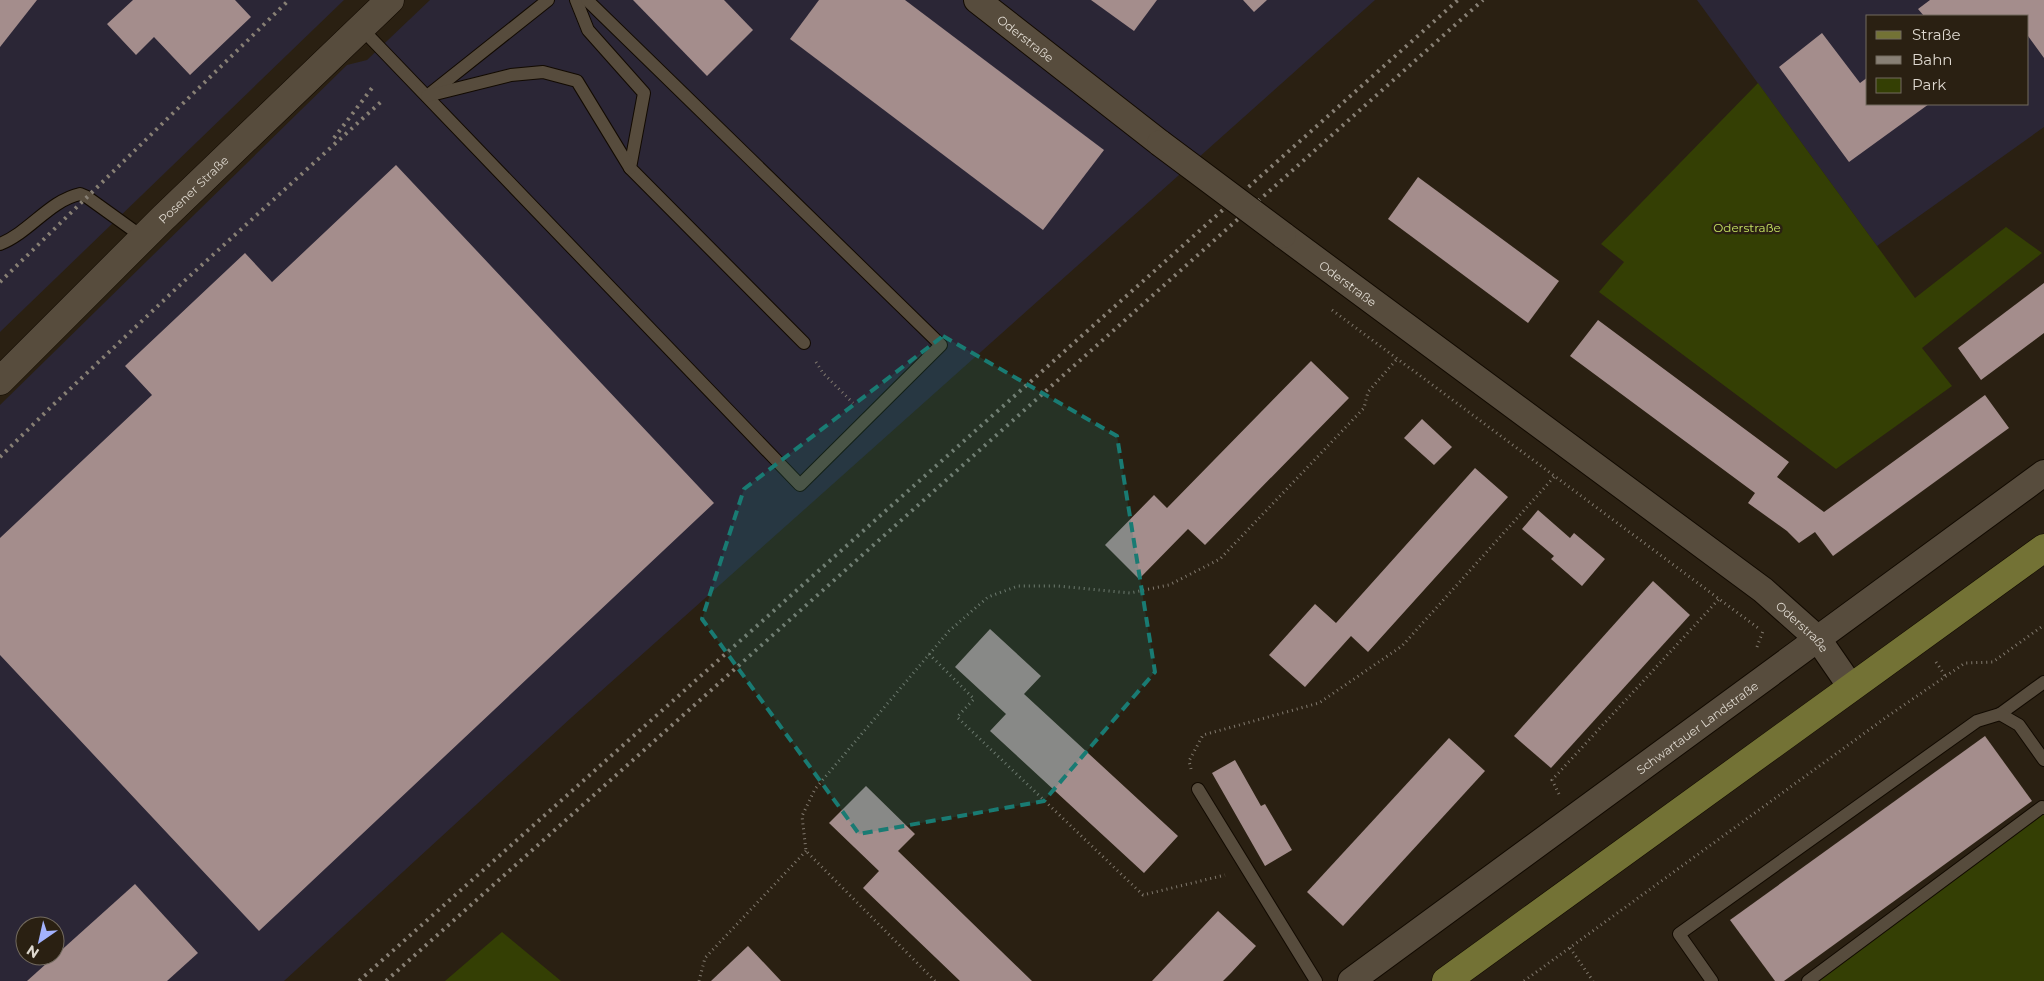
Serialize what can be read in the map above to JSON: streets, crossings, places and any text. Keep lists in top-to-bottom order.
{
  "streets": {
    "street": ["Oderstraße", "Posener Straße", "Schwartauer Landstraße"]
  },
  "crossings": [
    ["Oderstraße", "Schwartauer Landstraße"]
  ],
  "parks": ["Oderstraße"],
  "legend": ["Straße", "Bahn", "Park"],
  "north": "bottom left"
}
